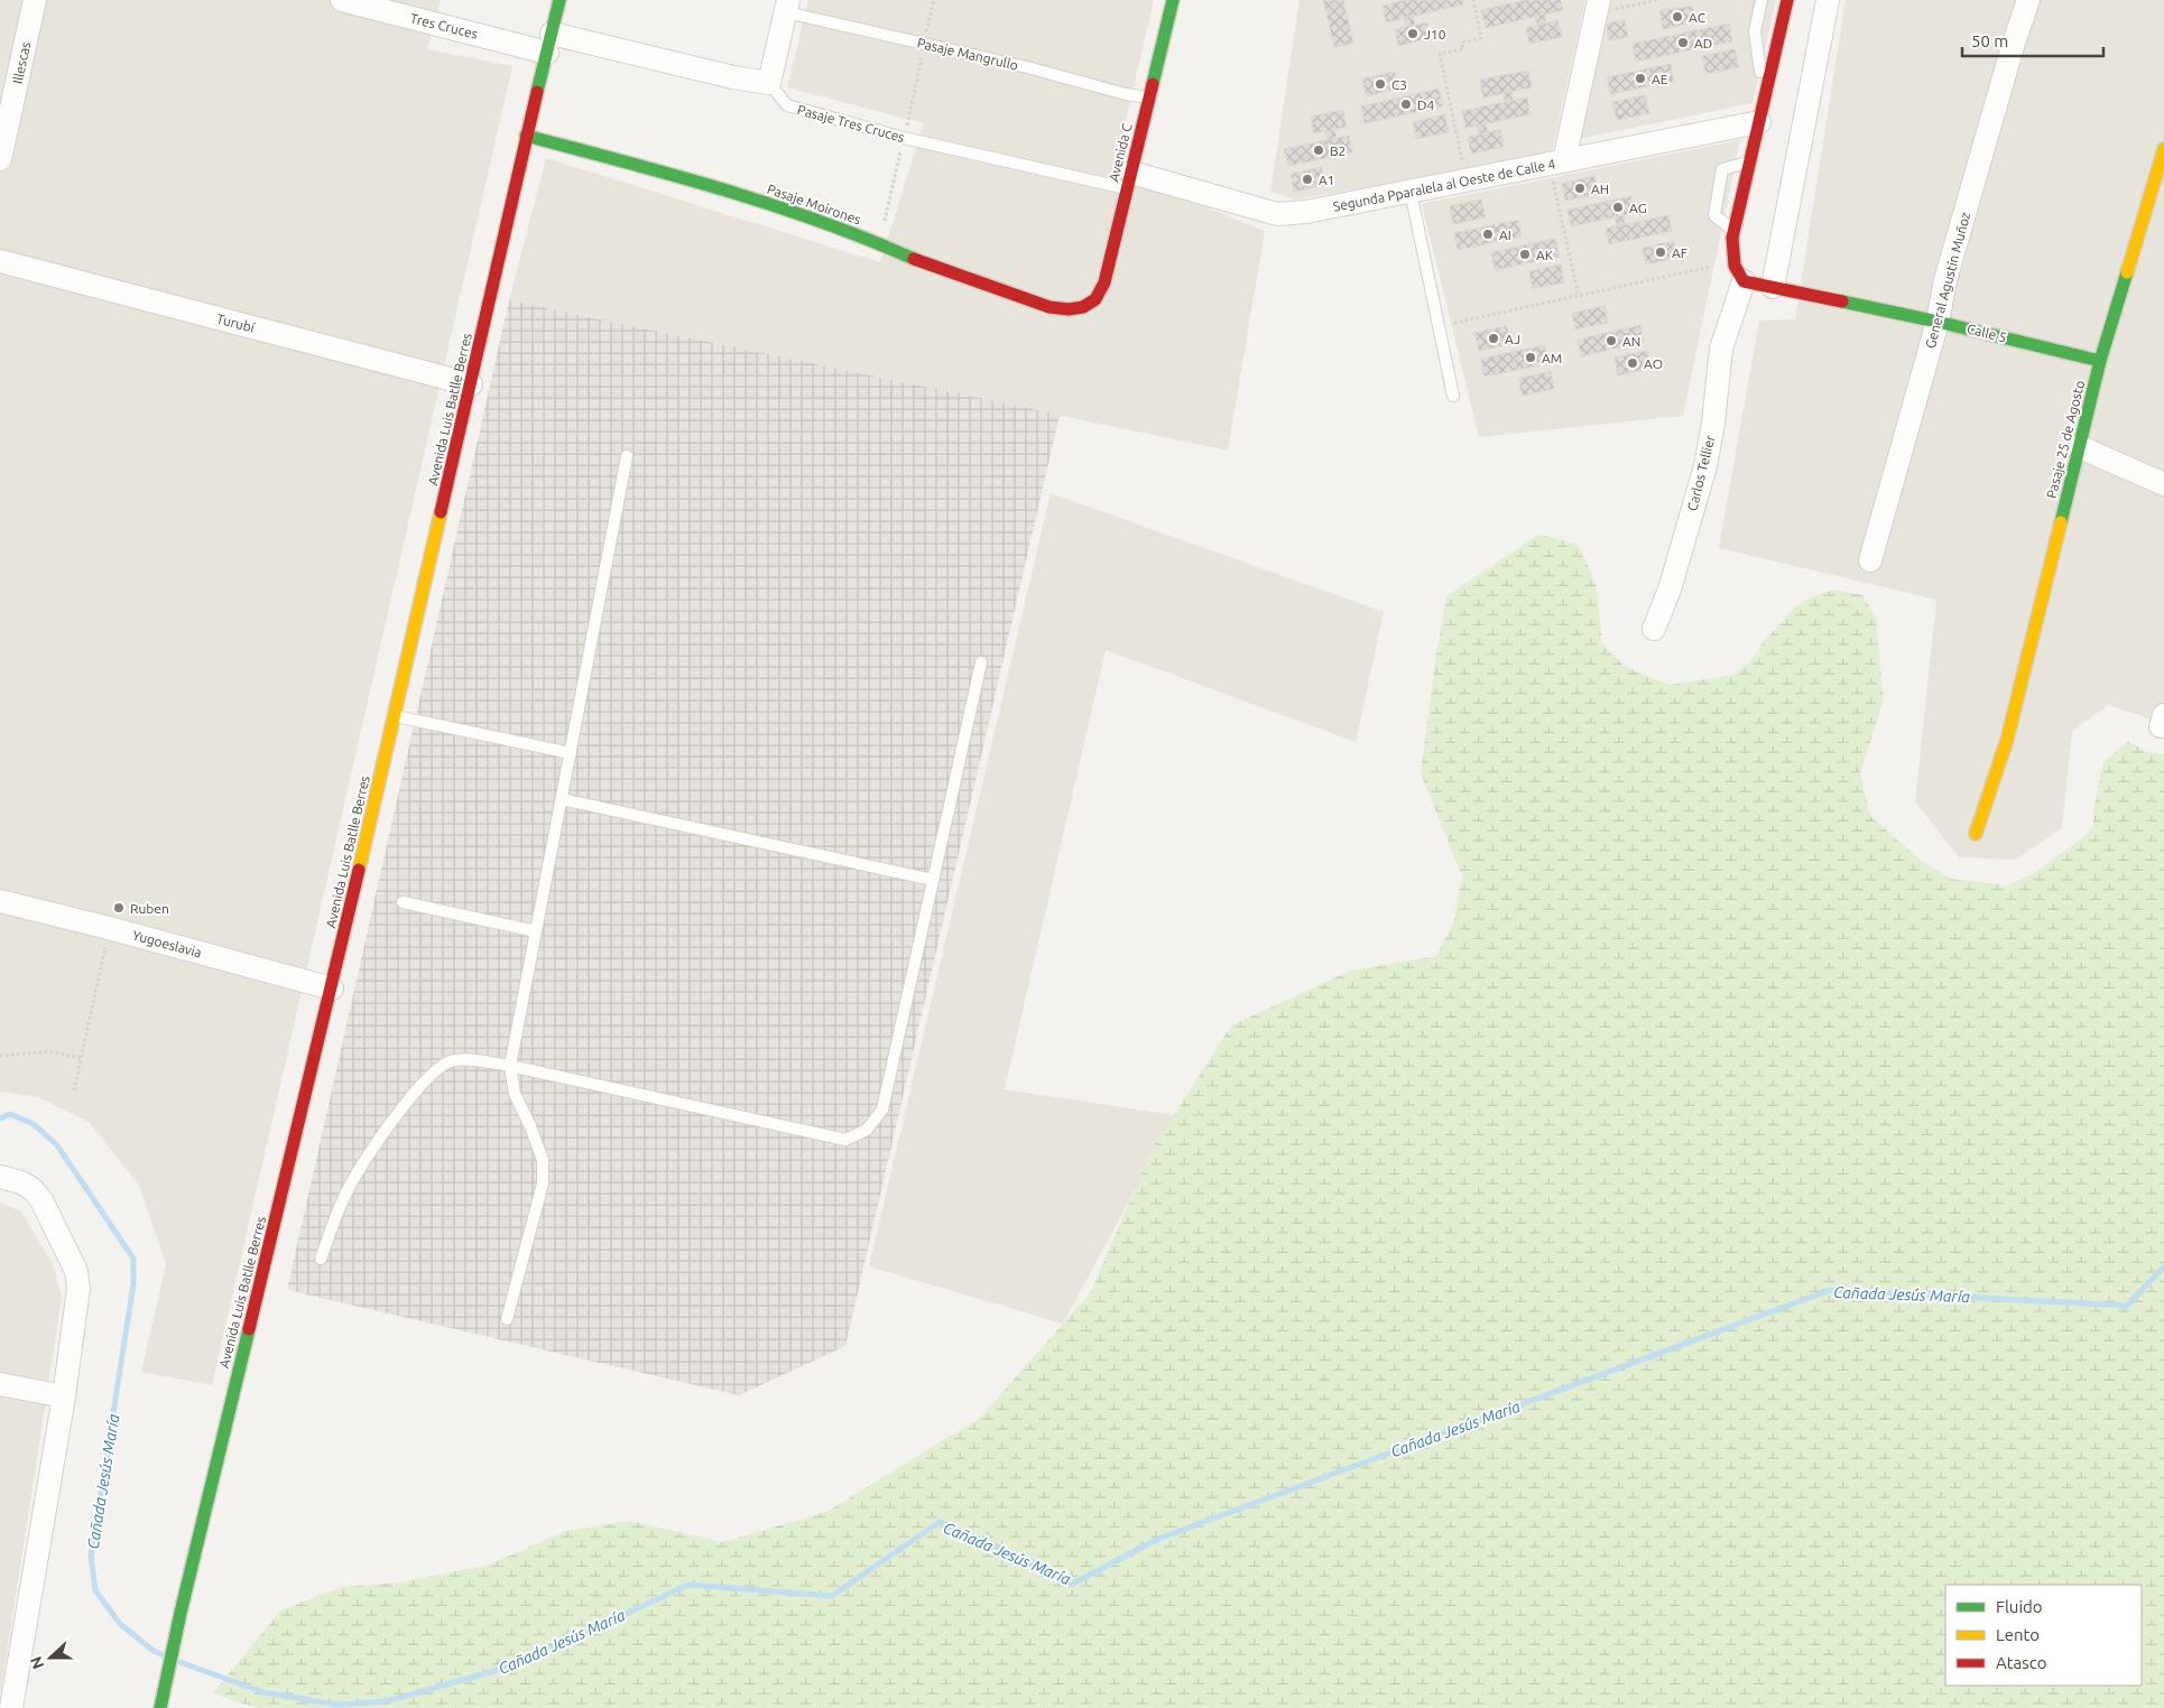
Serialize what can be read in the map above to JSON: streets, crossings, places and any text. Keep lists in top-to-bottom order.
{
  "streets": {
    "street": [
      "Tres Cruces",
      "Illescas",
      "Avenida C",
      "Segunda Pparalela al Oeste de Calle 4",
      "Pasaje Moirones",
      "General Agustín Muñoz",
      "Turubí",
      "Calle 5",
      "Avenida Luis Batlle Berres",
      "Pasaje 25 de Agosto",
      "Carlos Tellier",
      "Yugoeslavia"
    ],
    "lane": ["Pasaje Mangrullo", "Pasaje Tres Cruces"]
  },
  "crossings": [
    ["Tres Cruces", "Avenida Luis Batlle Berres"],
    ["Pasaje Mangrullo", "Avenida C"],
    ["Pasaje Tres Cruces", "Avenida C"],
    ["Pasaje Tres Cruces", "Segunda Pparalela al Oeste de Calle 4"],
    ["Avenida C", "Segunda Pparalela al Oeste de Calle 4"],
    ["Avenida C", "Pasaje Moirones"],
    ["Segunda Pparalela al Oeste de Calle 4", "Carlos Tellier"],
    ["Pasaje Moirones", "Avenida Luis Batlle Berres"],
    ["General Agustín Muñoz", "Calle 5"],
    ["Turubí", "Avenida Luis Batlle Berres"],
    ["Calle 5", "Pasaje 25 de Agosto"],
    ["Avenida Luis Batlle Berres", "Yugoeslavia"]
  ],
  "water": ["Cañada Jesús María"],
  "places": [
    "AC",
    "J10",
    "AD",
    "AE",
    "C3",
    "D4",
    "B2",
    "A1",
    "AH",
    "AG",
    "AI",
    "AF",
    "AK",
    "AJ",
    "AN",
    "AM",
    "AO",
    "Ruben"
  ],
  "legend": ["Fluido", "Lento", "Atasco"],
  "scale_bar": "50 m",
  "north": "left"
}
